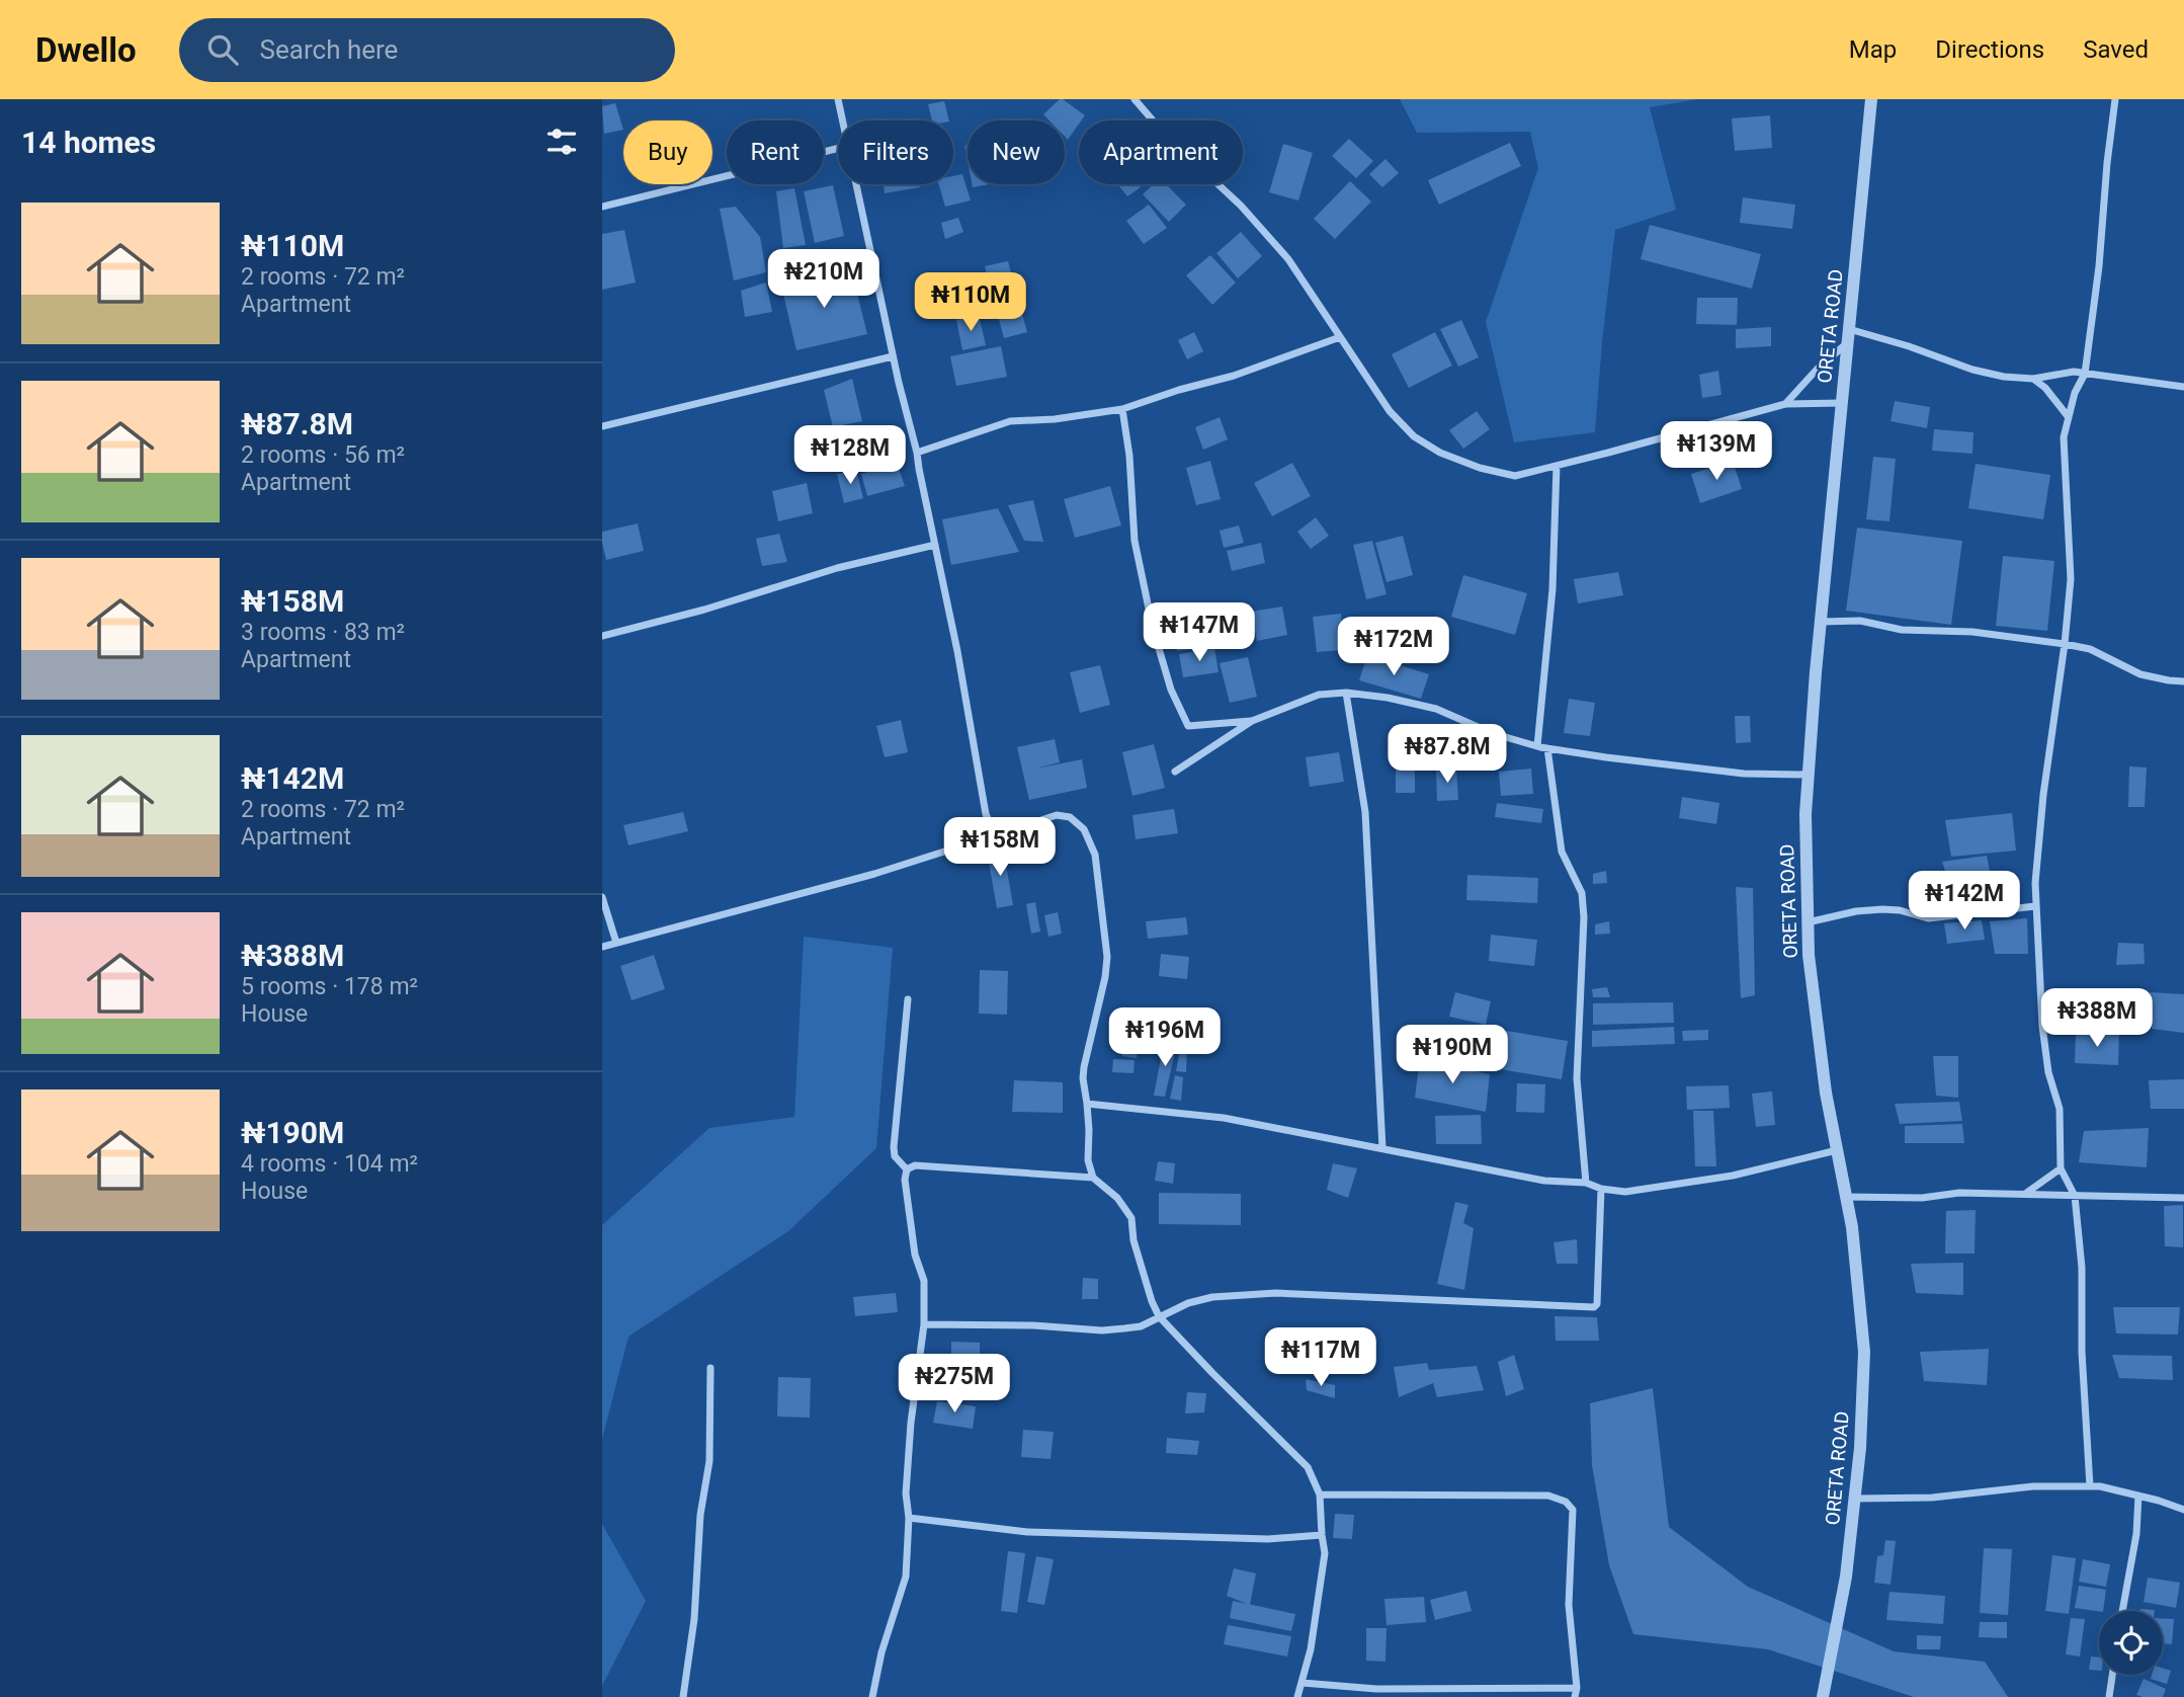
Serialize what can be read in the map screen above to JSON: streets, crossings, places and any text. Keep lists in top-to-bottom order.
{
  "streets": {
    "street": ["ORETA ROAD"]
  },
  "page": {
    "header": "Dwello",
    "search": "Search here",
    "nav": ["Map", "Directions", "Saved"],
    "heading": "14 homes",
    "chip": [
      "Buy",
      "Rent",
      "Filters",
      "New",
      "Apartment"
    ],
    "list": [
      {
        "name": "₦110M",
        "note": "2 rooms · 72 m² · Apartment"
      },
      {
        "name": "₦87.8M",
        "note": "2 rooms · 56 m² · Apartment"
      },
      {
        "name": "₦158M",
        "note": "3 rooms · 83 m² · Apartment"
      },
      {
        "name": "₦142M",
        "note": "2 rooms · 72 m² · Apartment"
      },
      {
        "name": "₦388M",
        "note": "5 rooms · 178 m² · House"
      },
      {
        "name": "₦190M",
        "note": "4 rooms · 104 m² · House"
      }
    ],
    "price": [
      "₦210M",
      "₦110M",
      "₦139M",
      "₦128M",
      "₦147M",
      "₦172M",
      "₦87.8M",
      "₦158M",
      "₦142M",
      "₦388M",
      "₦196M",
      "₦190M",
      "₦117M",
      "₦275M"
    ]
  }
}
